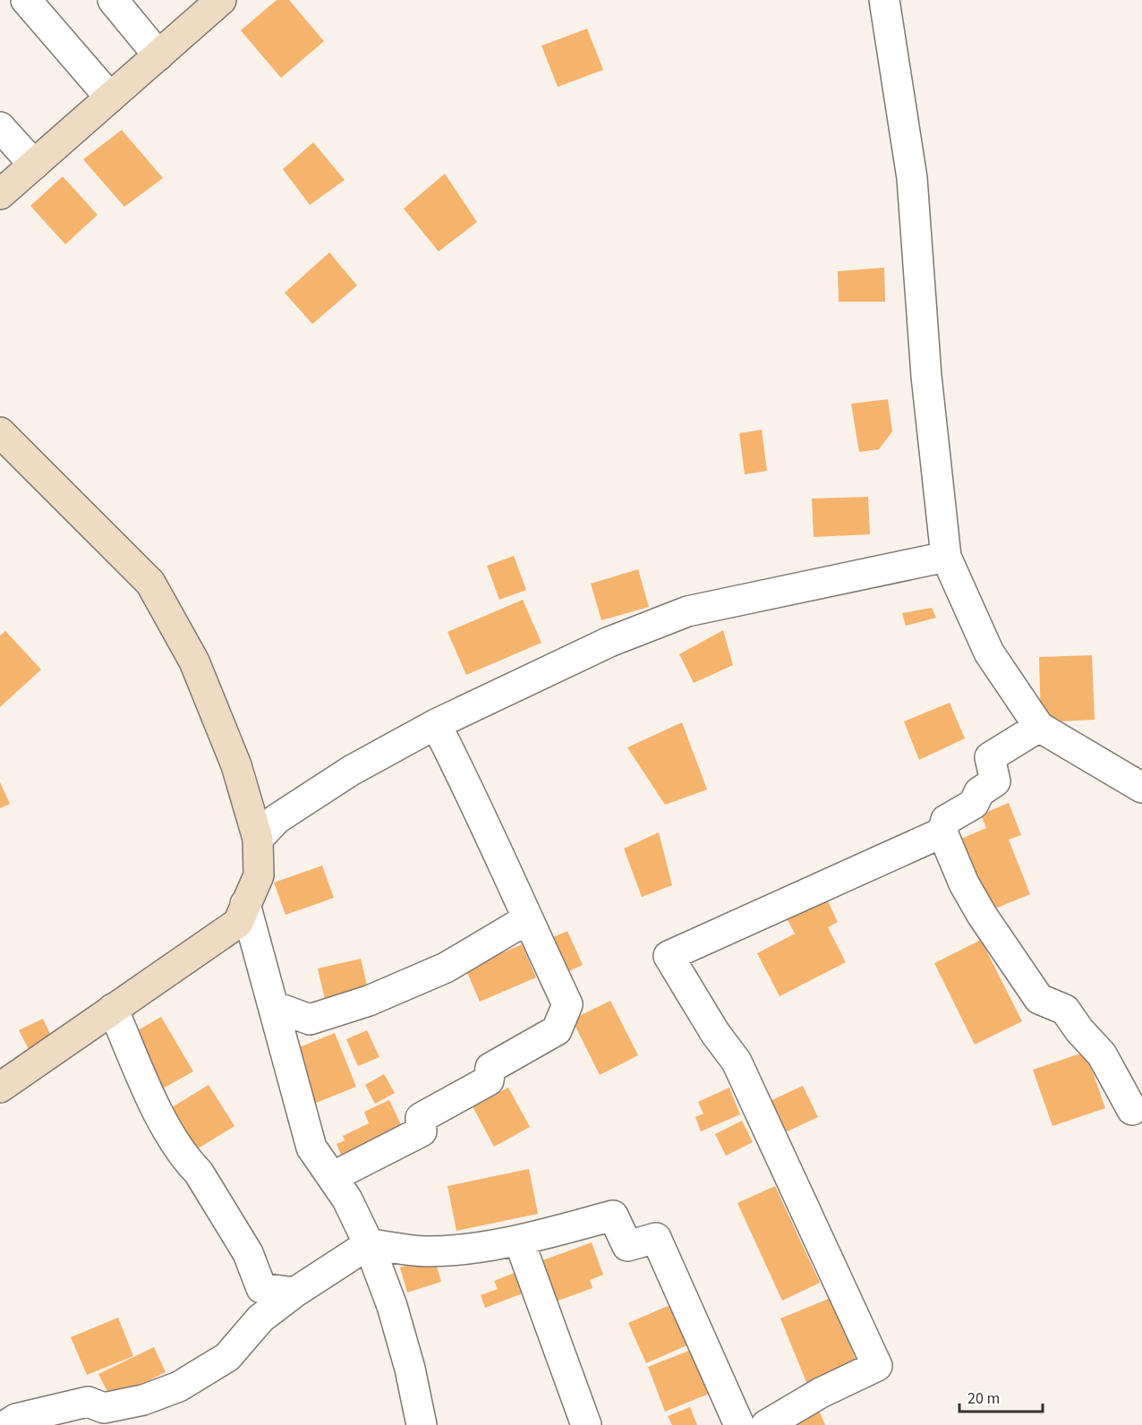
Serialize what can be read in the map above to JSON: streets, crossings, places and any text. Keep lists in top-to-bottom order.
{
  "scale_bar": "20 m"
}
